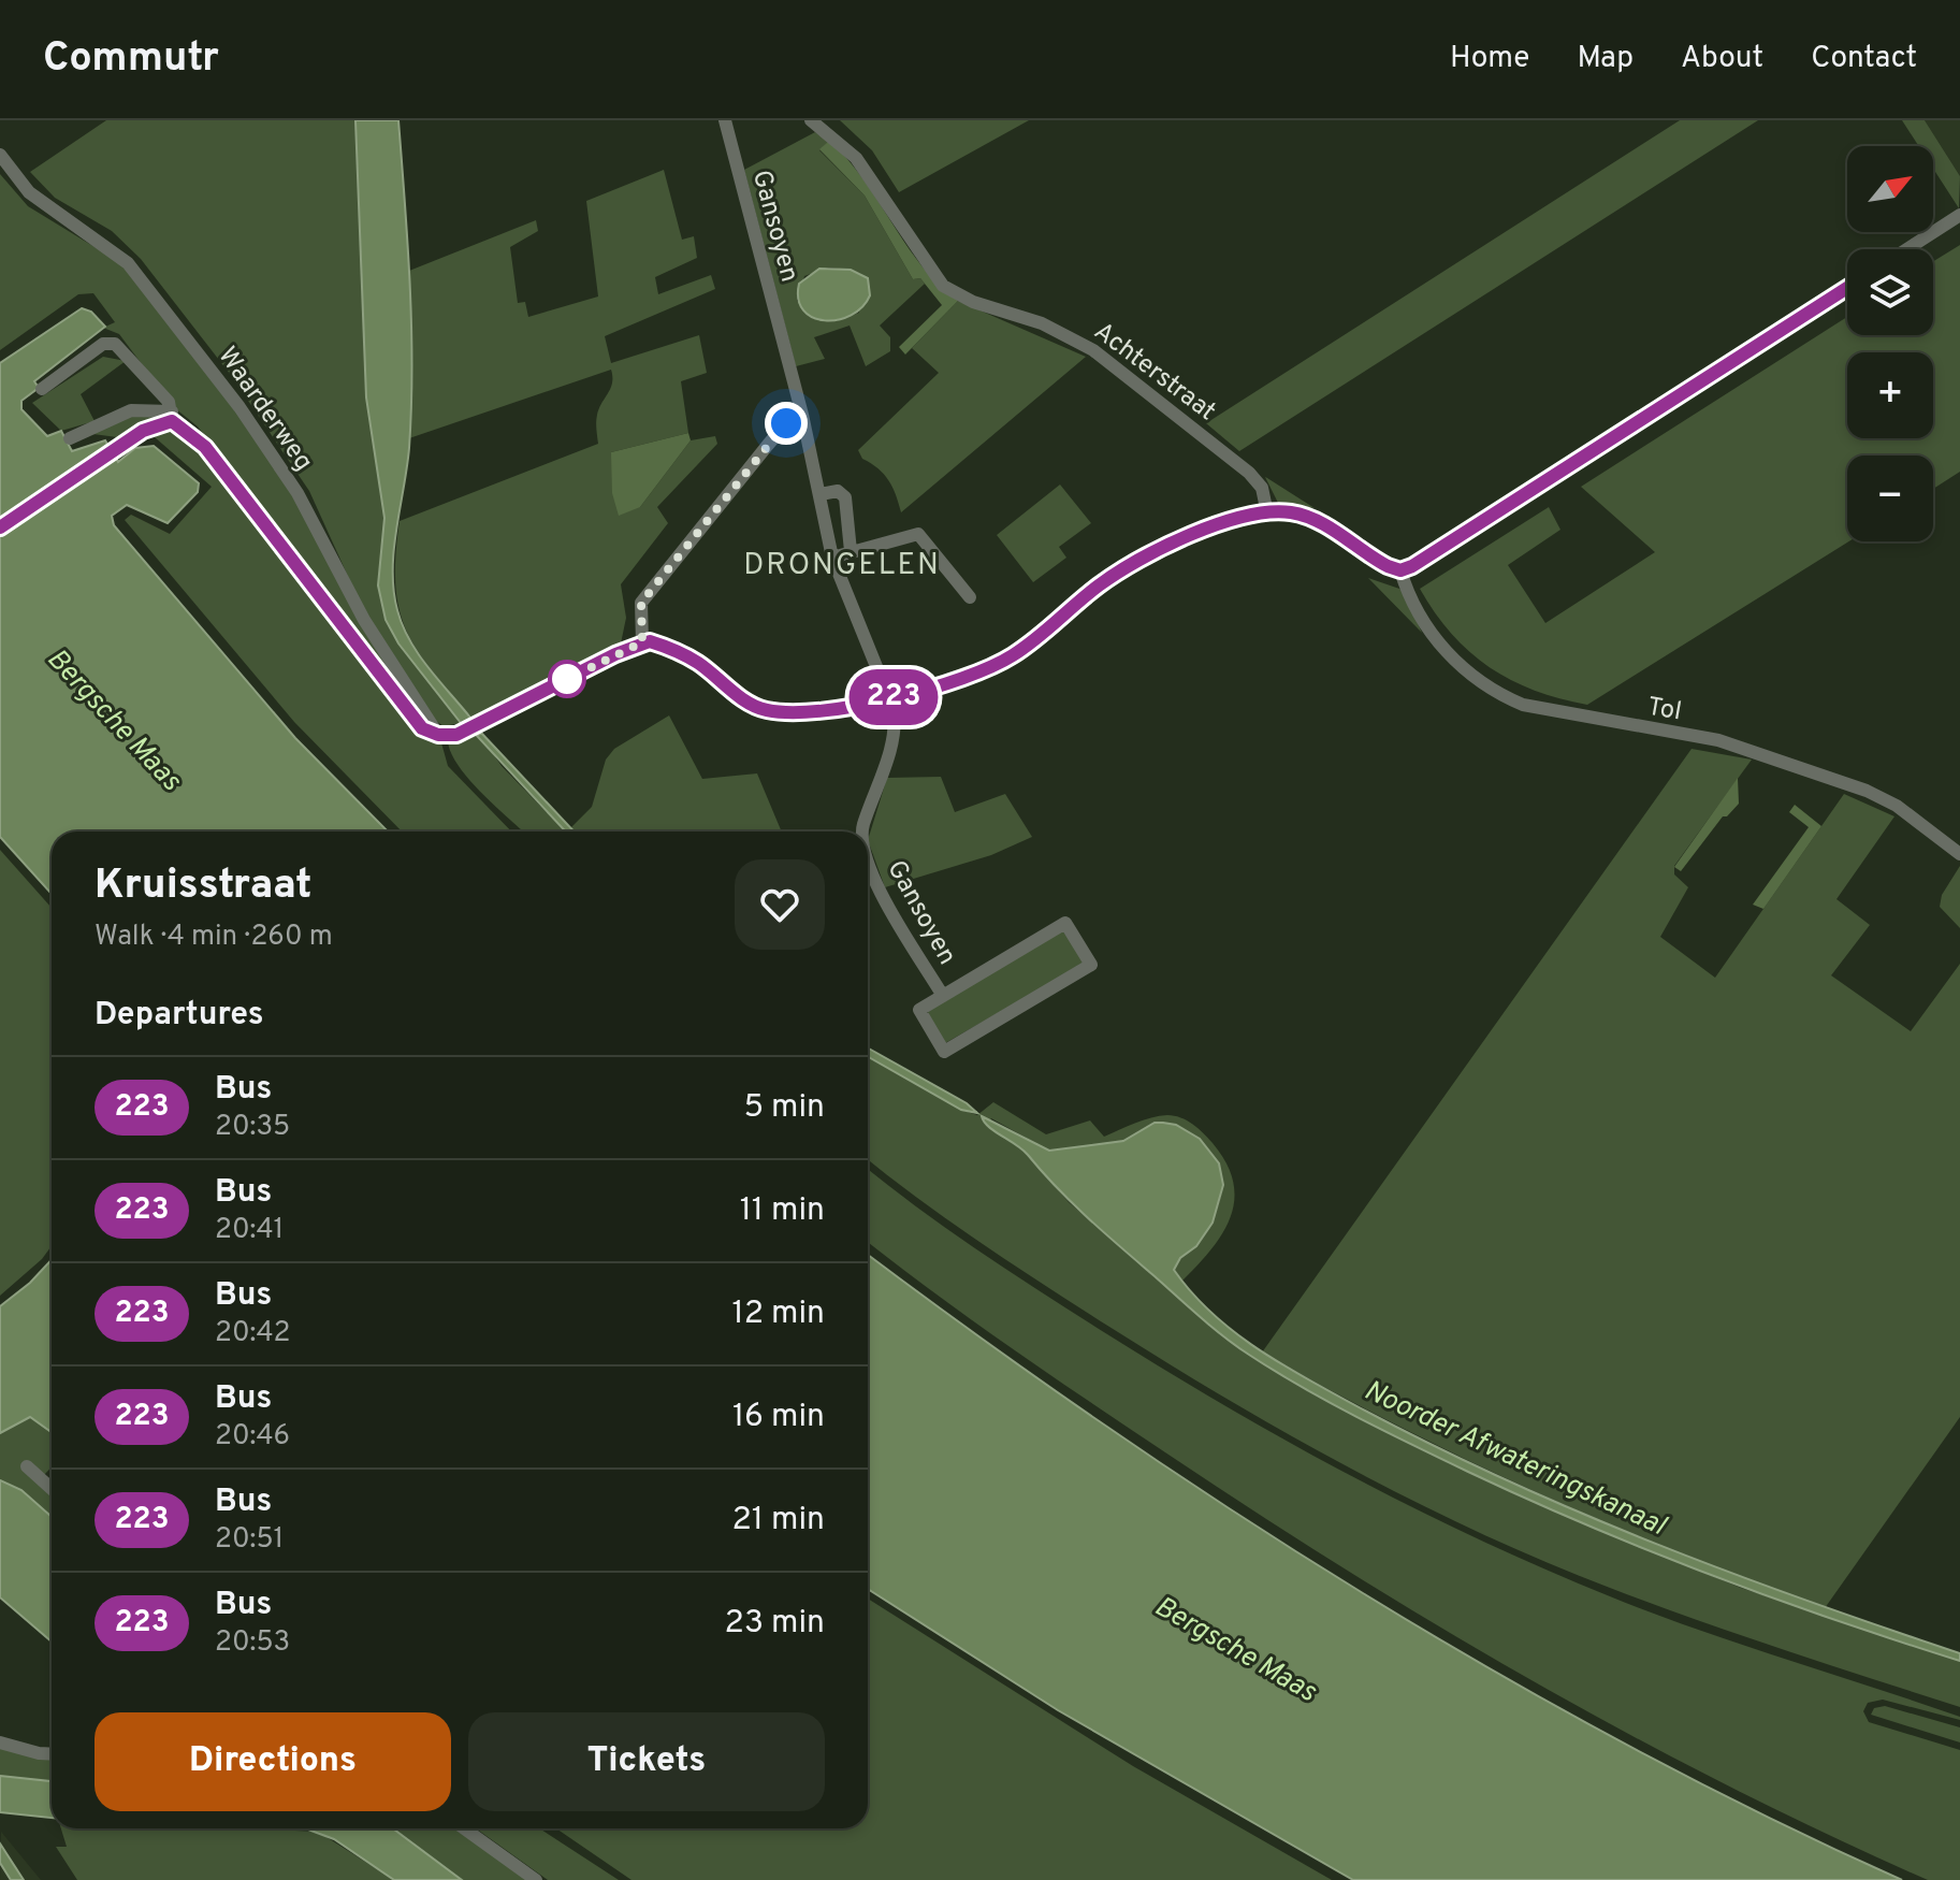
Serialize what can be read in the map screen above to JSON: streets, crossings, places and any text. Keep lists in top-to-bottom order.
{
  "streets": {
    "street": [
      "Gansoyen",
      "Achterstraat",
      "Waarderweg",
      "Tol"
    ]
  },
  "districts": ["DRONGELEN"],
  "water": ["Bergsche Maas", "Noorder Afwateringskanaal"],
  "lines": ["bus line 223"],
  "north": "top right",
  "page": {
    "header": "Commutr",
    "nav": [
      "Home",
      "Map",
      "About",
      "Contact"
    ],
    "on_map": "223",
    "map_buttons": ["+", "−"],
    "heading": [
      ["Kruisstraat", "Walk · 4 min · 260 m"],
      "Departures"
    ],
    "list": [
      {
        "mark": "223",
        "name": "Bus",
        "note": "20:35",
        "value": "5 min"
      },
      {
        "mark": "223",
        "name": "Bus",
        "note": "20:41",
        "value": "11 min"
      },
      {
        "mark": "223",
        "name": "Bus",
        "note": "20:42",
        "value": "12 min"
      },
      {
        "mark": "223",
        "name": "Bus",
        "note": "20:46",
        "value": "16 min"
      },
      {
        "mark": "223",
        "name": "Bus",
        "note": "20:51",
        "value": "21 min"
      },
      {
        "mark": "223",
        "name": "Bus",
        "note": "20:53",
        "value": "23 min"
      }
    ],
    "buttons": ["Directions", "Tickets"]
  }
}
